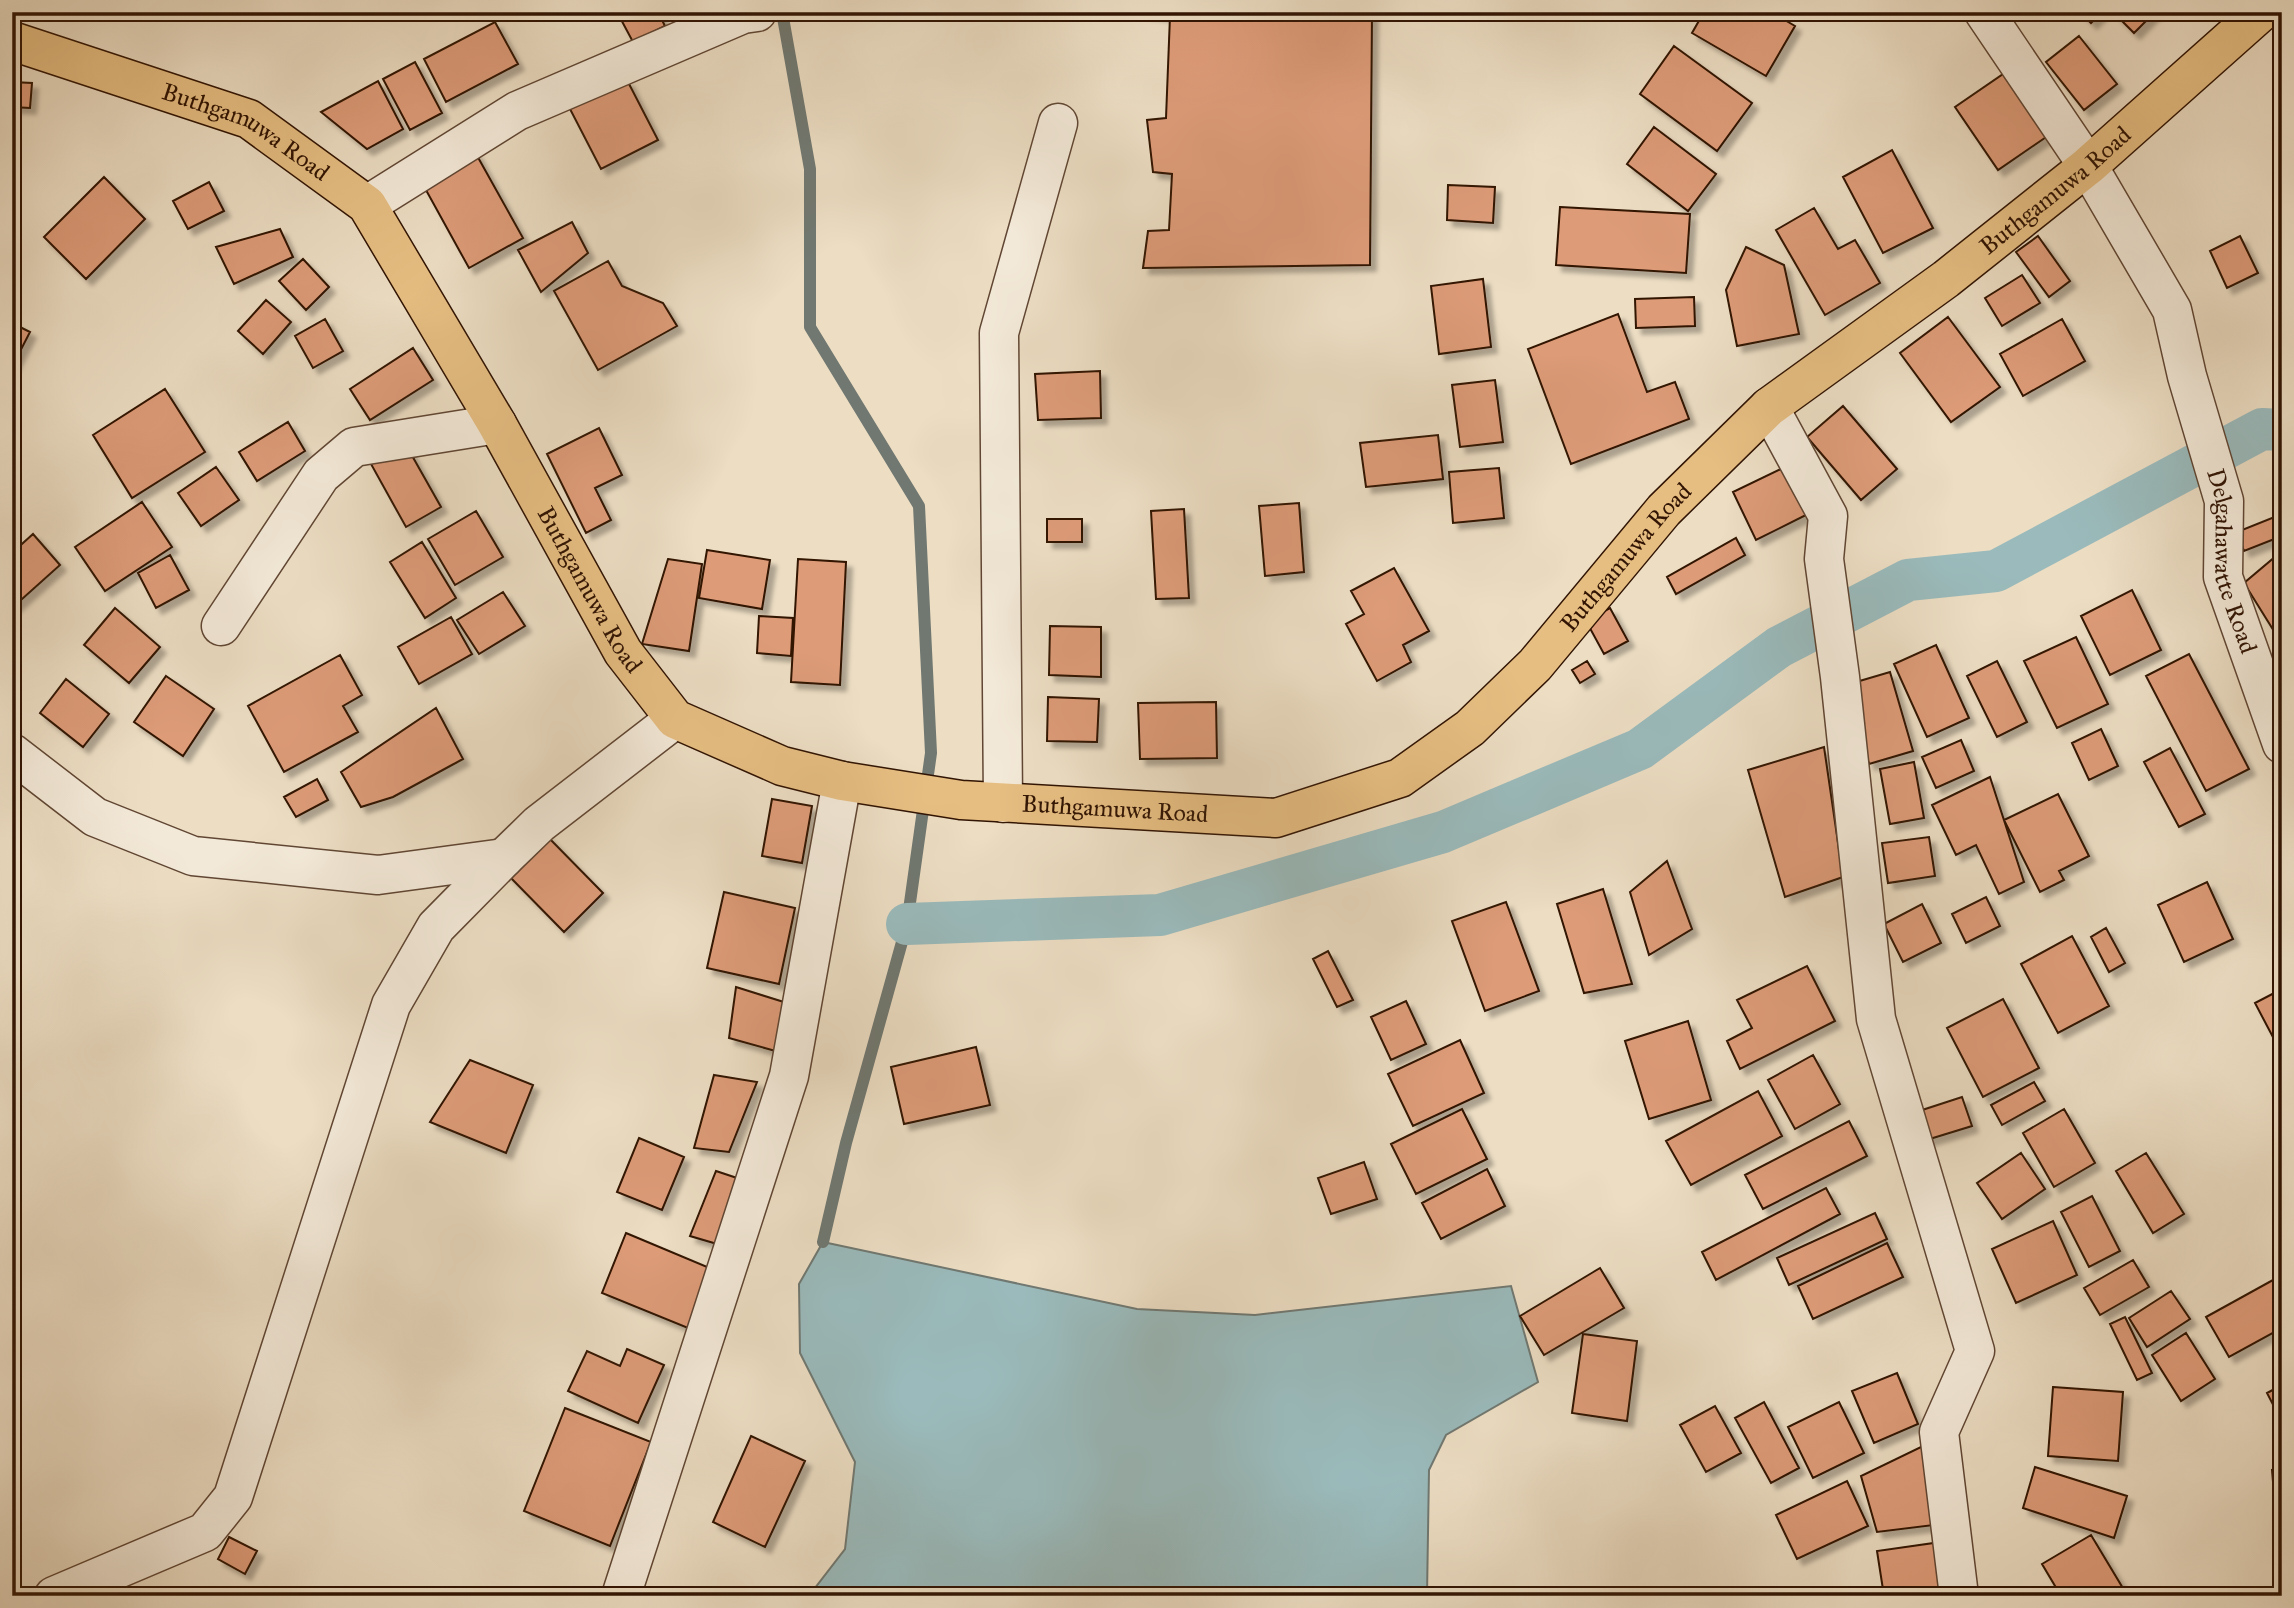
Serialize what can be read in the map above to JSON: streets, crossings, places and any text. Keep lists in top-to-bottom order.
{
  "streets": {
    "main road": ["Buthgamuwa Road"],
    "street": ["Delgahawatte Road"]
  },
  "crossings": [
    ["Buthgamuwa Road", "Delgahawatte Road"]
  ]
}
